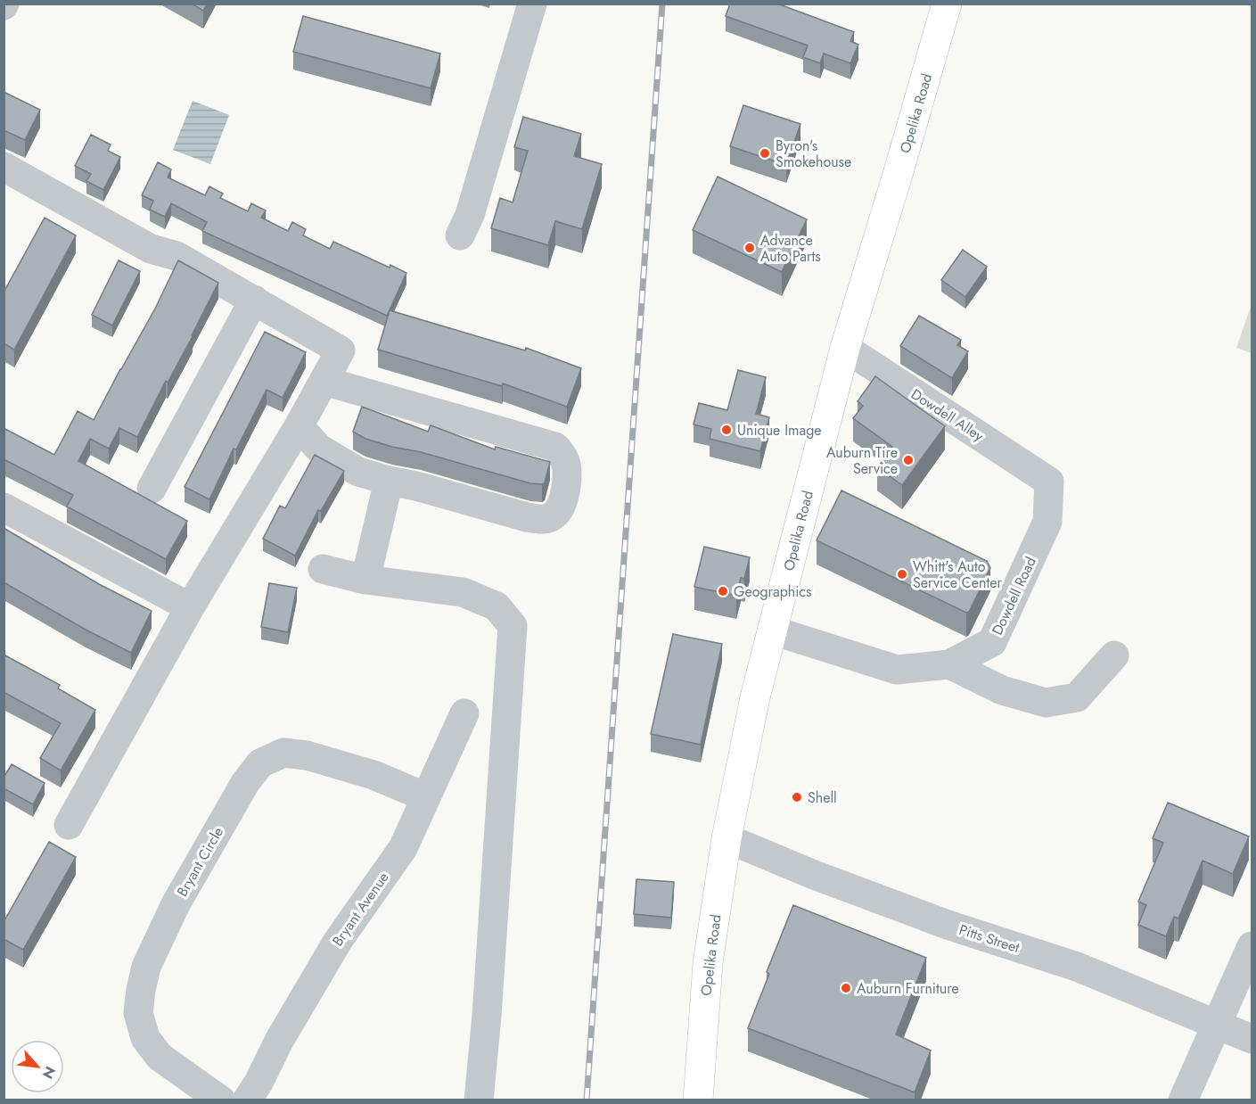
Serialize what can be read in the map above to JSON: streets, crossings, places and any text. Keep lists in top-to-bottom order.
{
  "streets": {
    "main road": ["Opelika Road"],
    "street": [
      "Dowdell Alley",
      "Dowdell Road",
      "Bryant Circle",
      "Bryant Avenue",
      "Pitts Street"
    ]
  },
  "crossings": [
    ["Opelika Road", "Dowdell Alley"],
    ["Opelika Road", "Dowdell Road"],
    ["Opelika Road", "Pitts Street"],
    ["Dowdell Alley", "Dowdell Road"],
    ["Bryant Circle", "Bryant Avenue"]
  ],
  "places": [
    "Byron's Smokehouse",
    "Advance Auto Parts",
    "Unique Image",
    "Auburn Tire Service",
    "Whitt's Auto Service Center",
    "Geographics",
    "Shell",
    "Auburn Furniture"
  ],
  "north": "bottom right"
}
